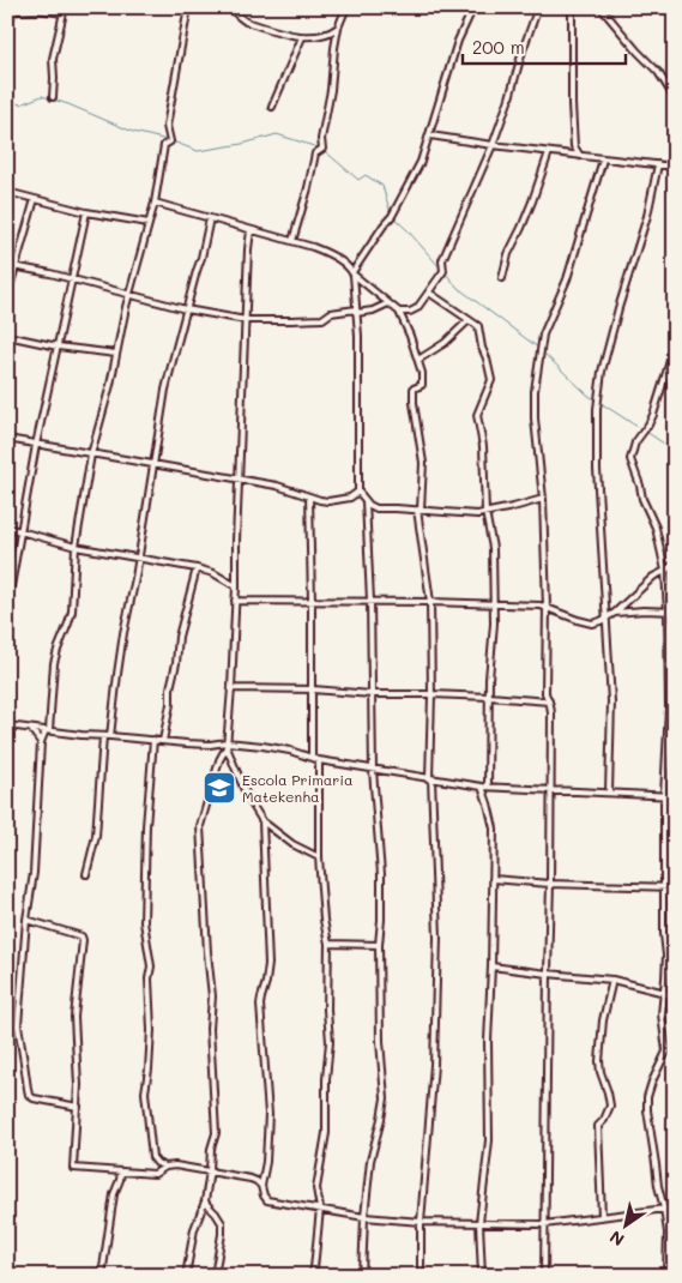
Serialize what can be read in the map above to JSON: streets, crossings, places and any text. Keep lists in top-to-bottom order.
{
  "places": {
    "school or university": ["Escola Primaria Matekenha"]
  },
  "scale_bar": "200 m",
  "north": "bottom left"
}
